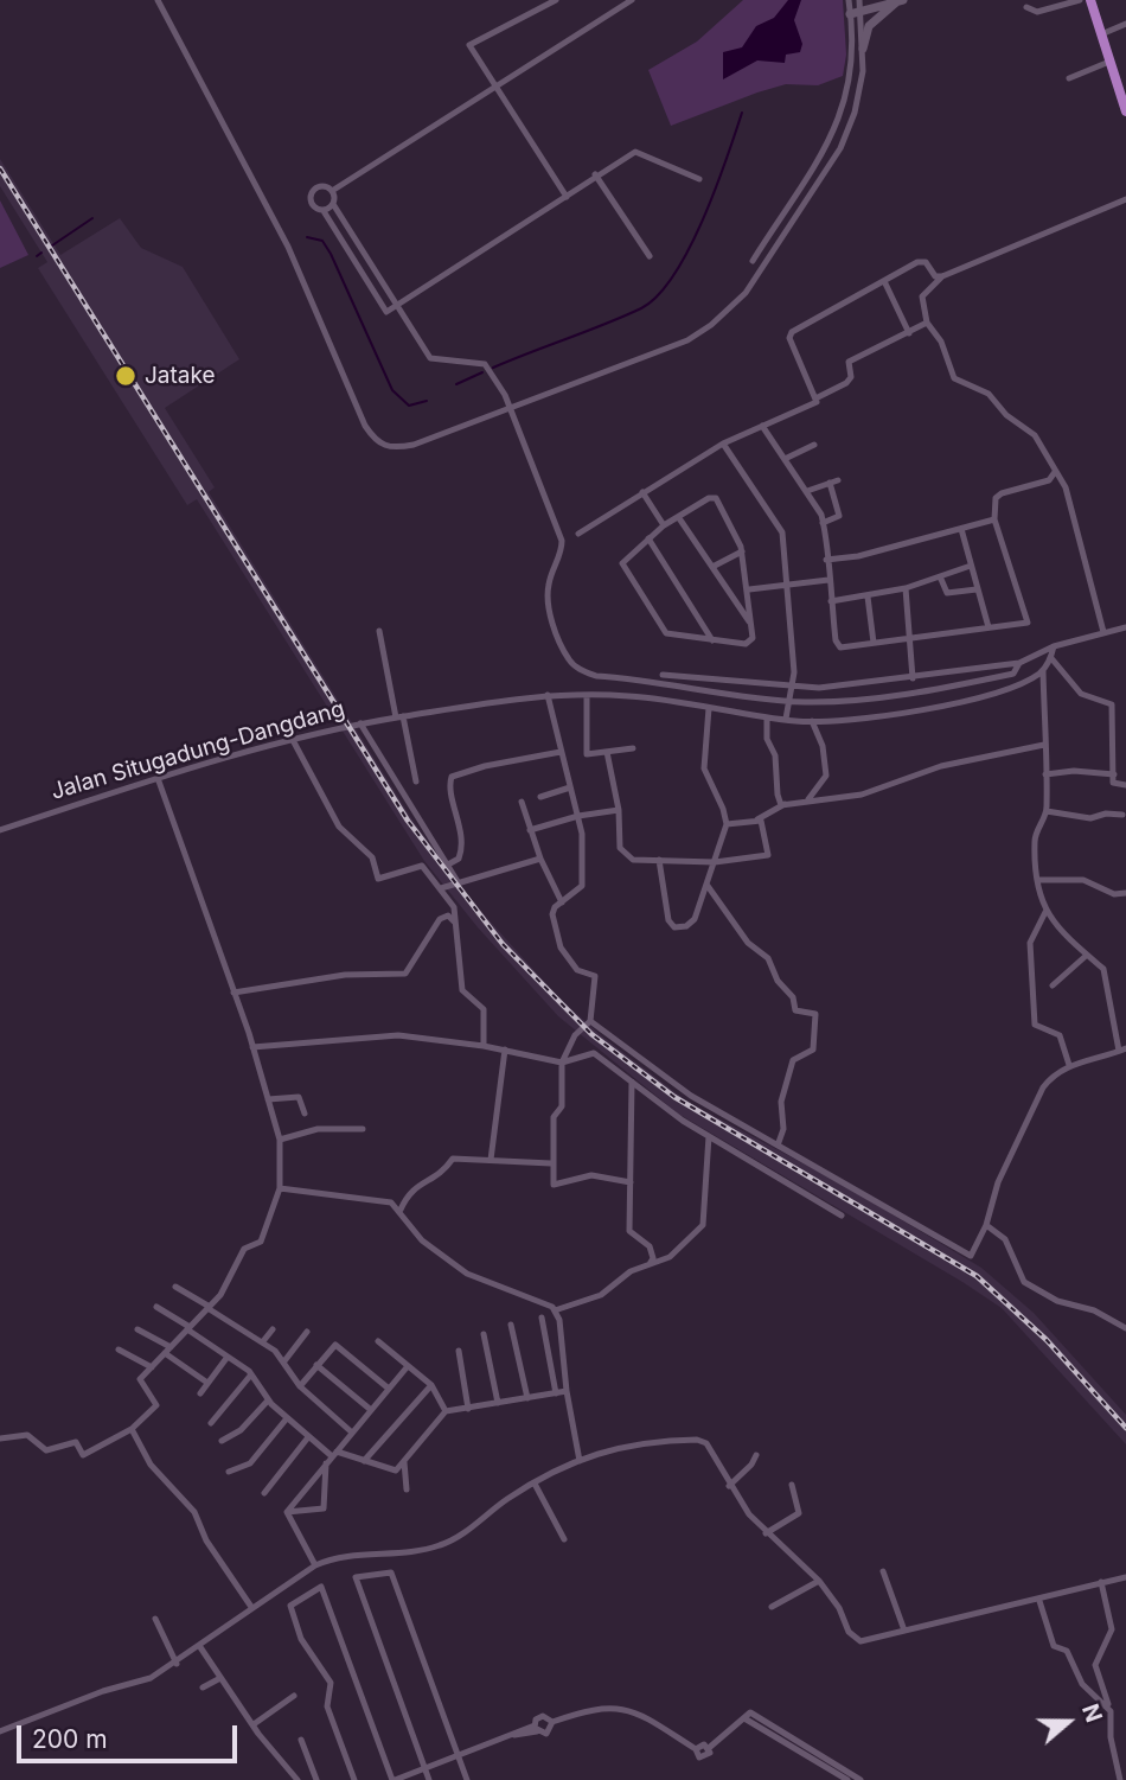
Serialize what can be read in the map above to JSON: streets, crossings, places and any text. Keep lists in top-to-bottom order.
{
  "streets": {
    "street": ["Jalan Situgadung-Dangdang"]
  },
  "places": ["Jatake"],
  "scale_bar": "200 m",
  "north": "right"
}
